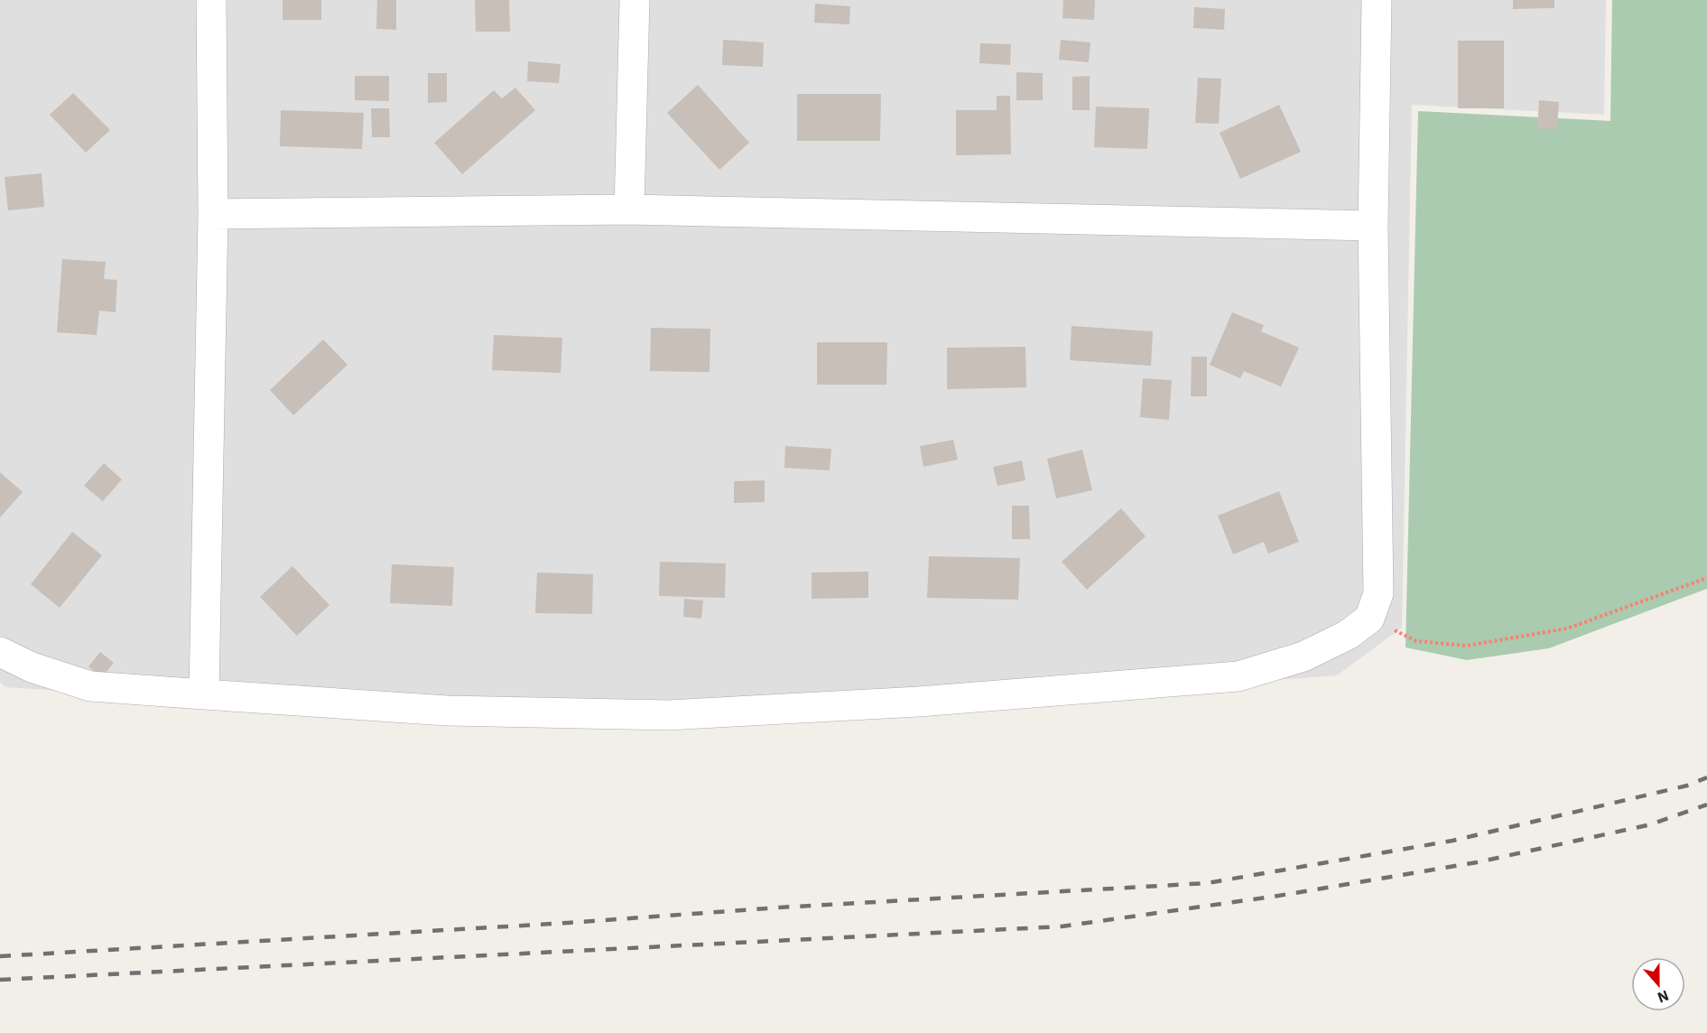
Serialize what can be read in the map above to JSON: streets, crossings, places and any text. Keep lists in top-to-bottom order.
{
  "north": "bottom"
}
